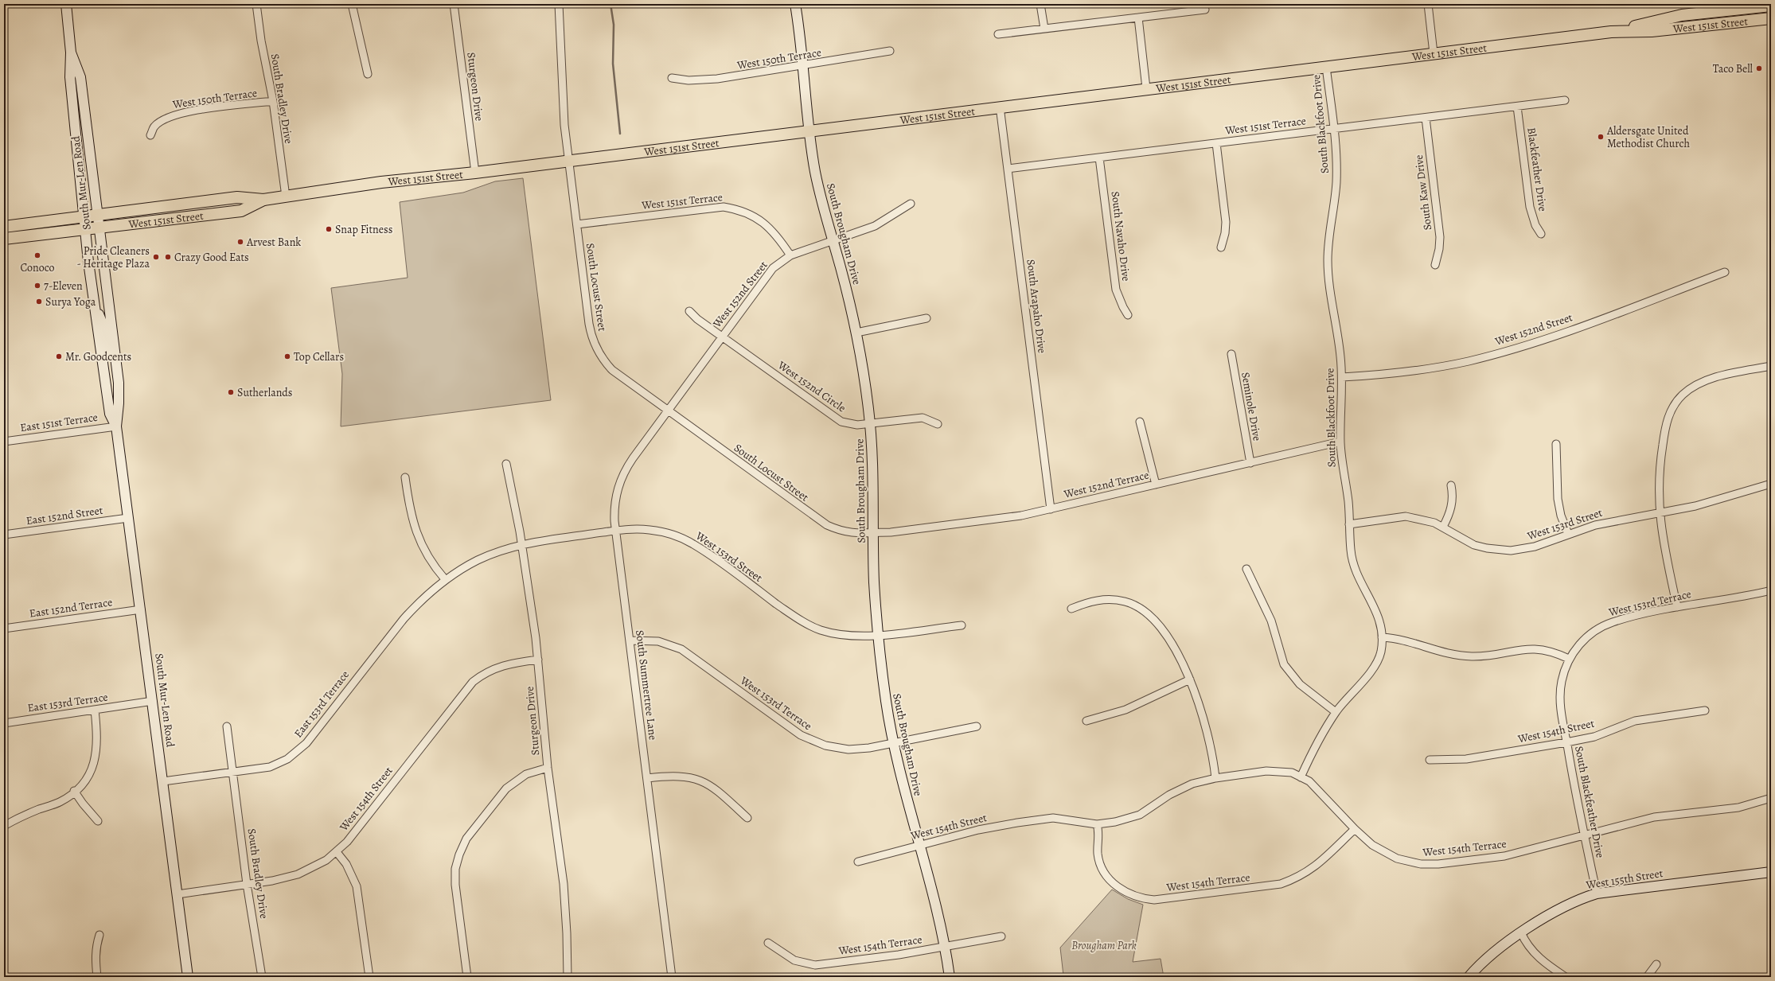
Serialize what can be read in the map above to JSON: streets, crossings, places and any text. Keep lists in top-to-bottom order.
{
  "streets": {
    "main road": [
      "West 151st Street",
      "South Mur-Len Road",
      "South Brougham Drive",
      "West 155th Street"
    ],
    "street": [
      "West 150th Terrace",
      "Sturgeon Drive",
      "South Bradley Drive",
      "South Blackfoot Drive",
      "West 151st Terrace",
      "Blackfeather Drive",
      "South Kaw Drive",
      "South Navaho Drive",
      "South Locust Street",
      "West 152nd Street",
      "South Arapaho Drive",
      "West 152nd Circle",
      "Seminole Drive",
      "East 151st Terrace",
      "West 152nd Terrace",
      "East 152nd Street",
      "West 153rd Street",
      "West 153rd Terrace",
      "East 152nd Terrace",
      "South Summertree Lane",
      "East 153rd Terrace",
      "West 154th Street",
      "South Blackfeather Drive",
      "West 154th Terrace"
    ]
  },
  "crossings": [
    ["West 151st Street", "Sturgeon Drive"],
    ["West 151st Street", "South Bradley Drive"],
    ["West 151st Street", "South Blackfoot Drive"],
    ["West 151st Street", "South Mur-Len Road"],
    ["West 151st Street", "South Brougham Drive"],
    ["West 151st Street", "South Locust Street"],
    ["West 151st Street", "South Arapaho Drive"],
    ["West 150th Terrace", "South Bradley Drive"],
    ["West 150th Terrace", "South Brougham Drive"],
    ["Sturgeon Drive", "West 153rd Street"],
    ["Sturgeon Drive", "West 154th Street"],
    ["South Bradley Drive", "East 153rd Terrace"],
    ["South Bradley Drive", "West 154th Street"],
    ["South Blackfoot Drive", "West 151st Terrace"],
    ["South Blackfoot Drive", "West 152nd Street"],
    ["South Blackfoot Drive", "West 152nd Terrace"],
    ["South Blackfoot Drive", "West 153rd Street"],
    ["West 151st Terrace", "Blackfeather Drive"],
    ["West 151st Terrace", "South Kaw Drive"],
    ["West 151st Terrace", "South Navaho Drive"],
    ["West 151st Terrace", "South Locust Street"],
    ["West 151st Terrace", "West 152nd Street"],
    ["West 151st Terrace", "South Arapaho Drive"],
    ["South Mur-Len Road", "East 151st Terrace"],
    ["South Mur-Len Road", "East 152nd Street"],
    ["South Mur-Len Road", "East 152nd Terrace"],
    ["South Mur-Len Road", "East 153rd Terrace"],
    ["South Mur-Len Road", "West 154th Street"],
    ["South Brougham Drive", "South Locust Street"],
    ["South Brougham Drive", "West 152nd Street"],
    ["South Brougham Drive", "West 152nd Circle"],
    ["South Brougham Drive", "West 152nd Terrace"],
    ["South Brougham Drive", "West 153rd Street"],
    ["South Brougham Drive", "West 153rd Terrace"],
    ["South Brougham Drive", "West 154th Street"],
    ["South Brougham Drive", "West 154th Terrace"],
    ["South Locust Street", "West 152nd Street"],
    ["South Locust Street", "West 152nd Terrace"],
    ["South Locust Street", "South Summertree Lane"],
    ["West 152nd Street", "West 152nd Circle"],
    ["West 152nd Street", "South Summertree Lane"],
    ["South Arapaho Drive", "West 152nd Terrace"],
    ["Seminole Drive", "West 152nd Terrace"],
    ["West 153rd Street", "South Summertree Lane"],
    ["West 153rd Street", "East 153rd Terrace"],
    ["West 153rd Terrace", "South Summertree Lane"],
    ["West 153rd Terrace", "South Blackfeather Drive"],
    ["West 154th Street", "South Blackfeather Drive"],
    ["West 154th Street", "West 154th Terrace"],
    ["South Blackfeather Drive", "West 154th Terrace"],
    ["South Blackfeather Drive", "West 155th Street"]
  ],
  "parks": ["Brougham Park"],
  "places": [
    "Taco Bell",
    "Aldersgate United Methodist Church",
    "Snap Fitness",
    "Arvest Bank",
    "Conoco",
    "Pride Cleaners - Heritage Plaza",
    "Crazy Good Eats",
    "7-Eleven",
    "Surya Yoga",
    "Mr. Goodcents",
    "Top Cellars",
    "Sutherlands"
  ]
}
